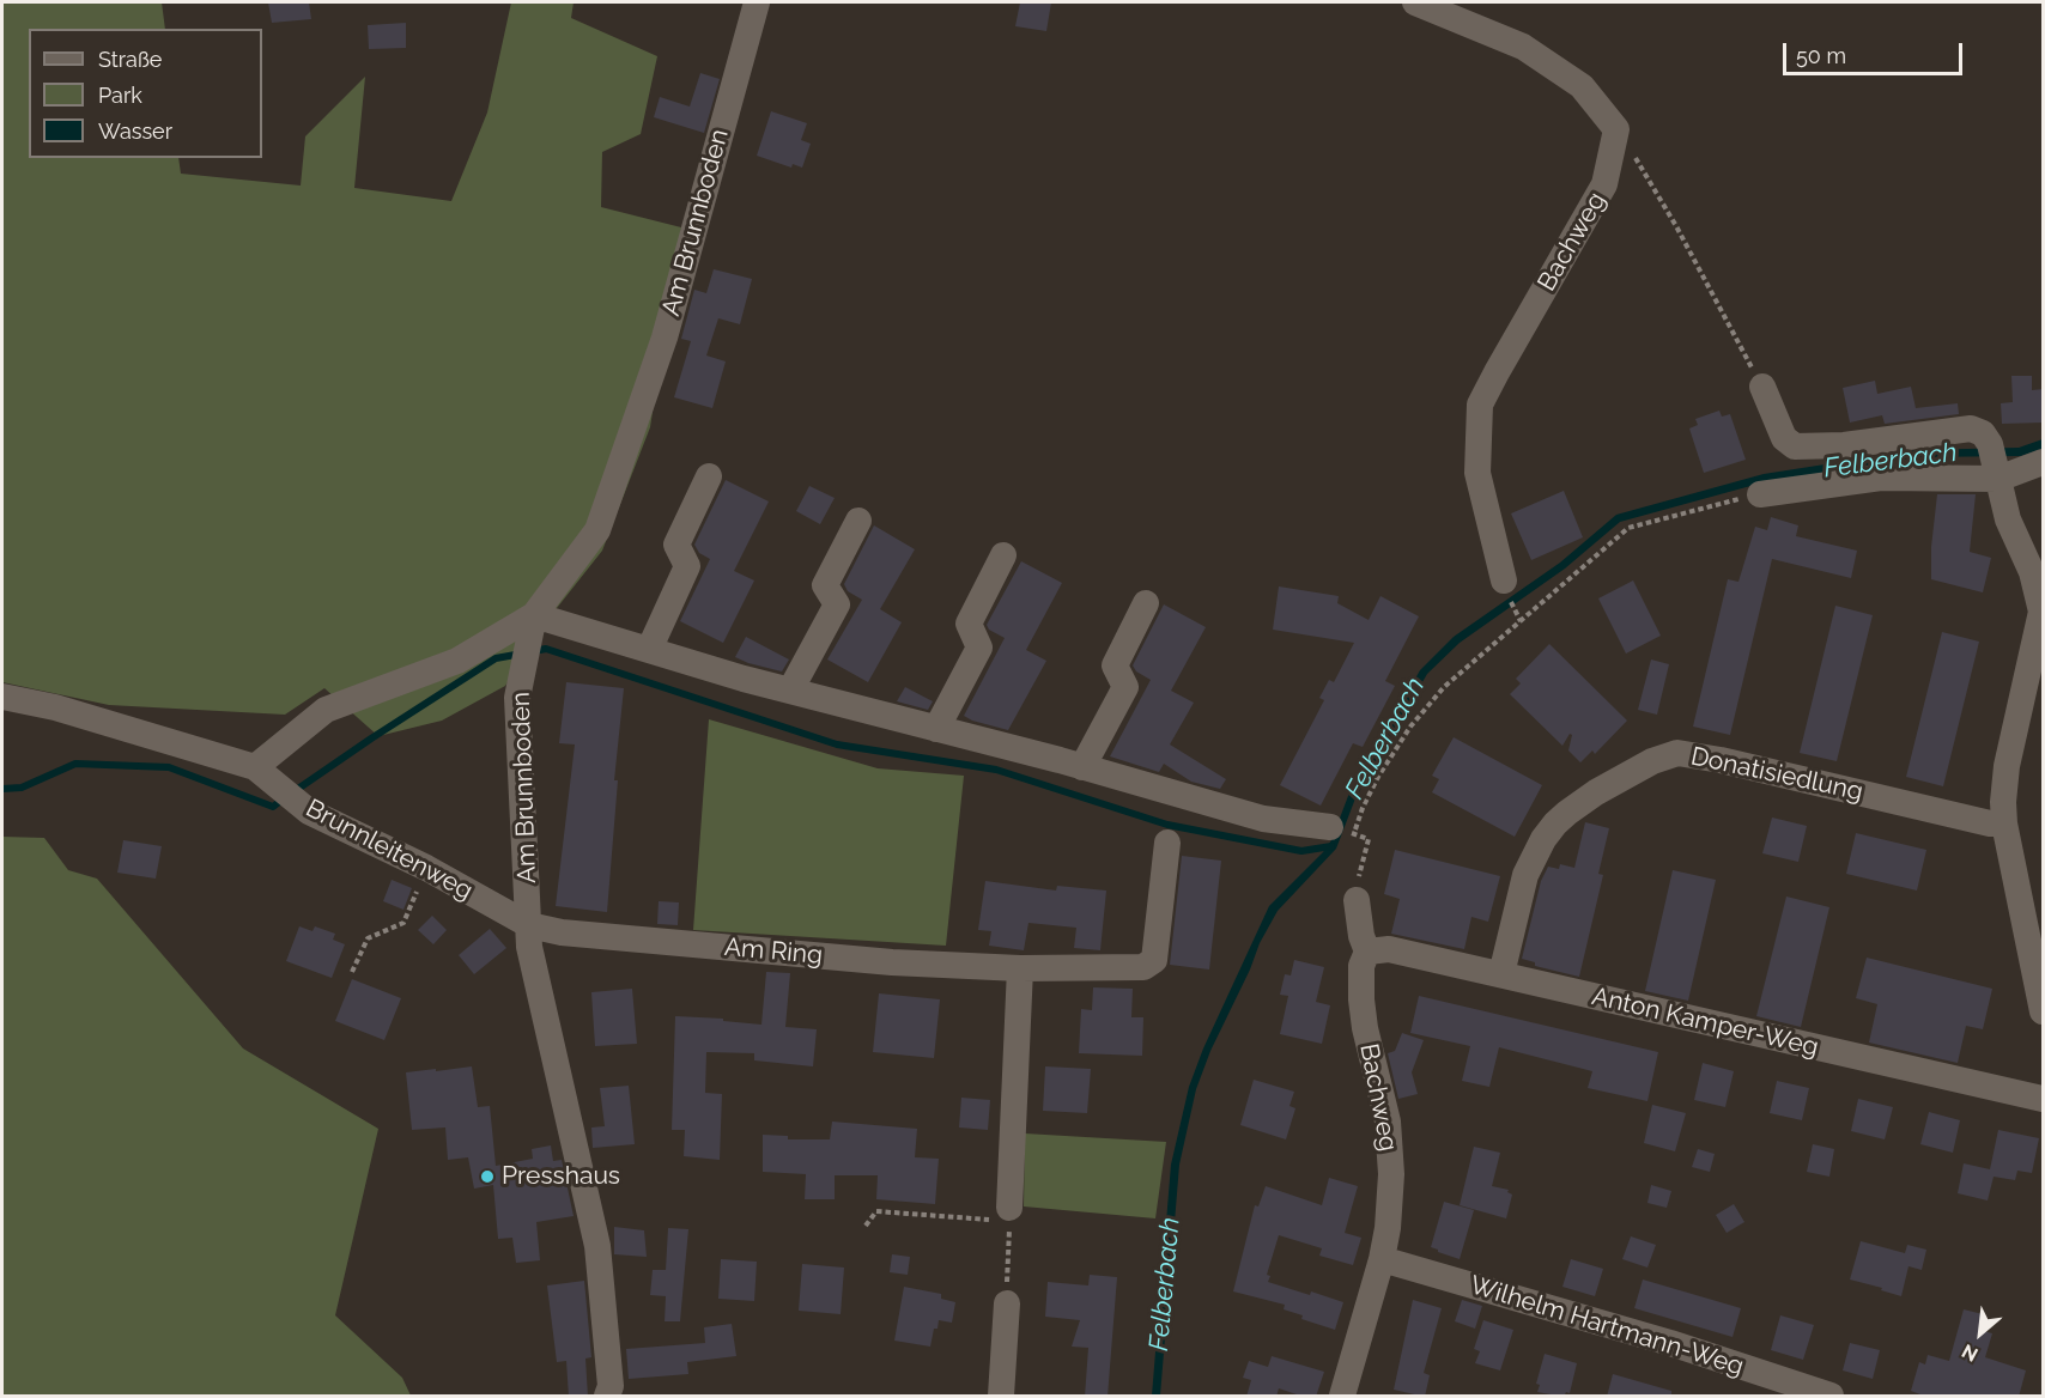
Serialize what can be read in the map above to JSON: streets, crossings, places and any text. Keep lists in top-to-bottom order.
{
  "streets": {
    "street": [
      "Am Brunnboden",
      "Bachweg",
      "Donatisiedlung",
      "Brunnleitenweg",
      "Am Ring",
      "Anton Kamper-Weg",
      "Wilhelm Hartmann-Weg"
    ]
  },
  "crossings": [
    ["Am Brunnboden", "Brunnleitenweg"],
    ["Am Brunnboden", "Am Ring"],
    ["Bachweg", "Anton Kamper-Weg"],
    ["Bachweg", "Wilhelm Hartmann-Weg"],
    ["Donatisiedlung", "Anton Kamper-Weg"],
    ["Brunnleitenweg", "Am Ring"]
  ],
  "water": ["Felberbach"],
  "places": ["Presshaus"],
  "legend": ["Straße", "Park", "Wasser"],
  "scale_bar": "50 m",
  "north": "bottom left"
}
